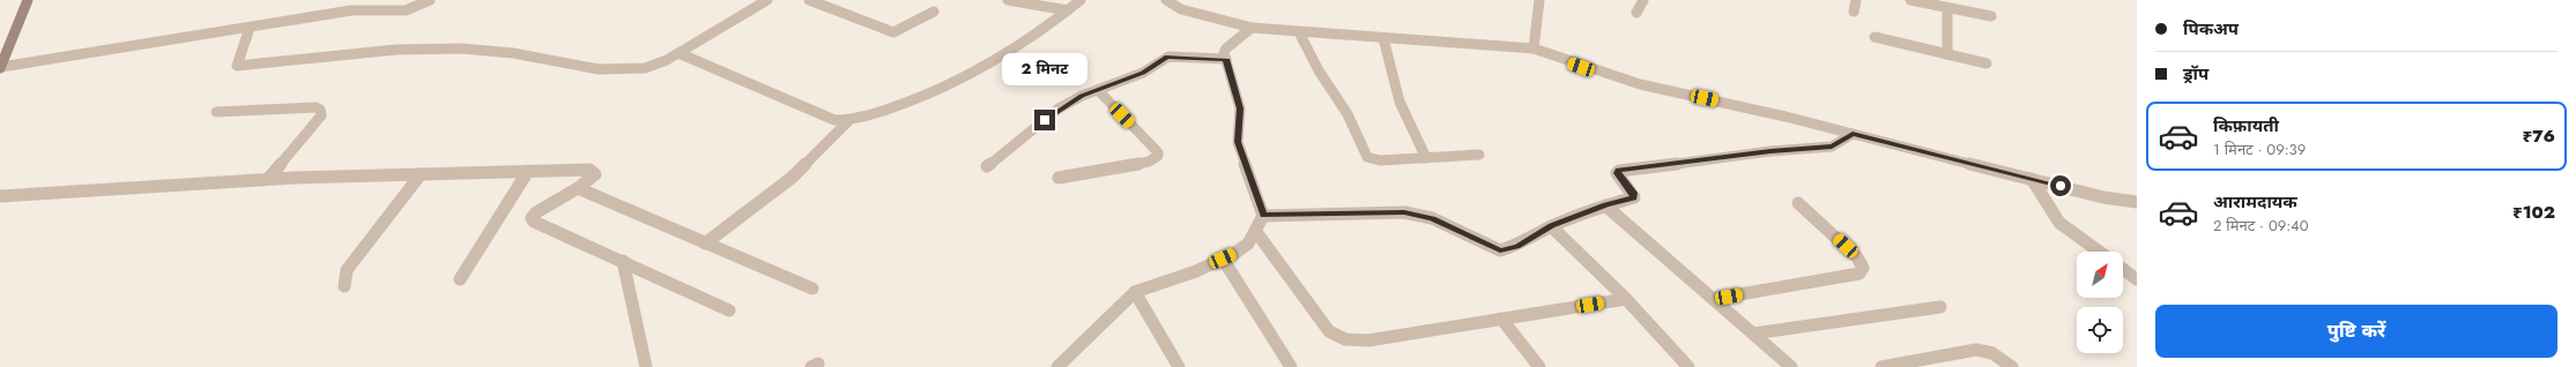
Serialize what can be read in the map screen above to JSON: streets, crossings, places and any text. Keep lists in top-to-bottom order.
{
  "north": "top right",
  "page": {
    "banner": ["पिकअप", "ड्रॉप"],
    "bubble": "2 मिनट",
    "list": [
      {
        "name": "किफ़ायती",
        "note": "1 मिनट · 09:39",
        "value": "₹76"
      },
      {
        "name": "आरामदायक",
        "note": "2 मिनट · 09:40",
        "value": "₹102"
      }
    ],
    "buttons": "पुष्टि करें"
  }
}
